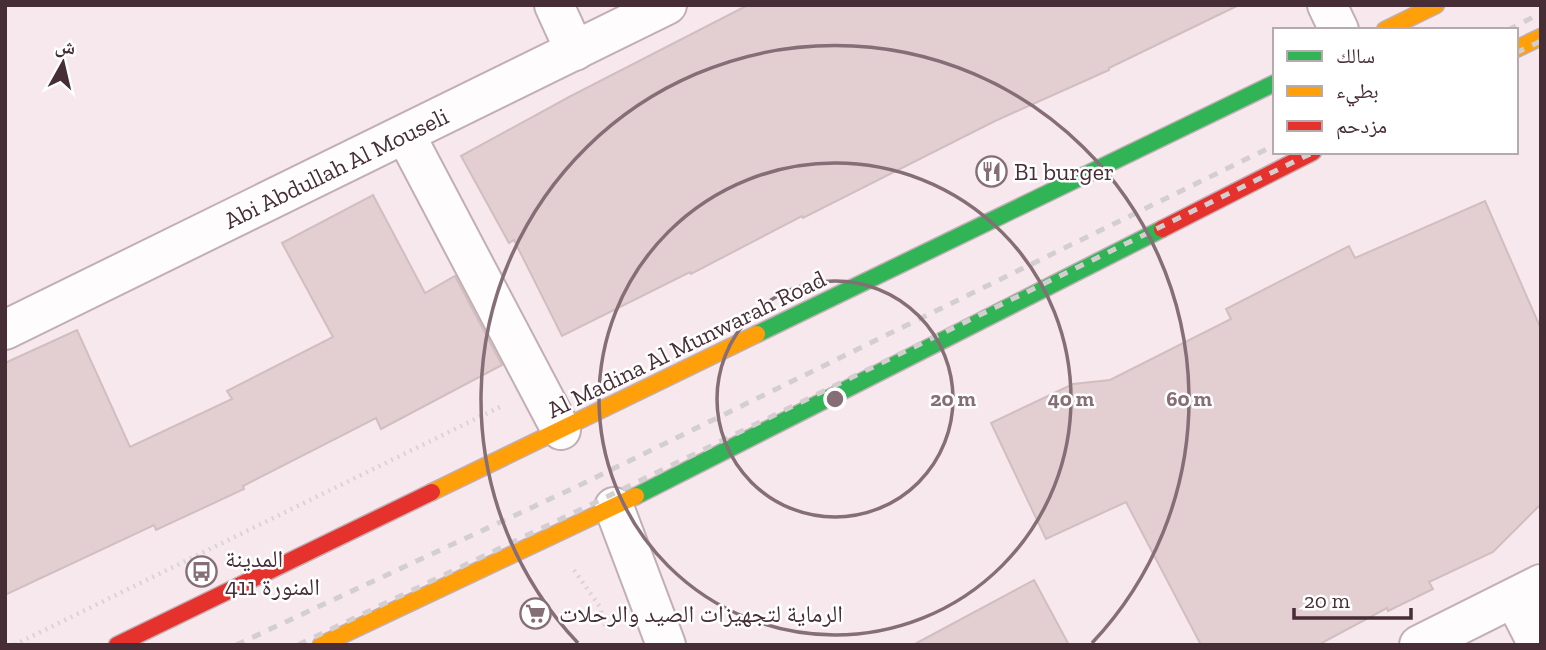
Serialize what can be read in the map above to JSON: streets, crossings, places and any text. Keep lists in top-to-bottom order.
{
  "streets": {
    "main road": ["Al Madina Al Munwarah Road"],
    "street": ["Abi Abdullah Al Mouseli"]
  },
  "places": {
    "restaurant": ["B1 burger"],
    "bus stop": ["المدينة المنورة 411"],
    "supermarket": ["الرماية لتجهيزات الصيد والرحلات"]
  },
  "legend": ["سالك", "بطيء", "مزدحم"],
  "scale_bar": "20 m",
  "north": "top",
  "rings": ["20 m", "40 m", "60 m"]
}
